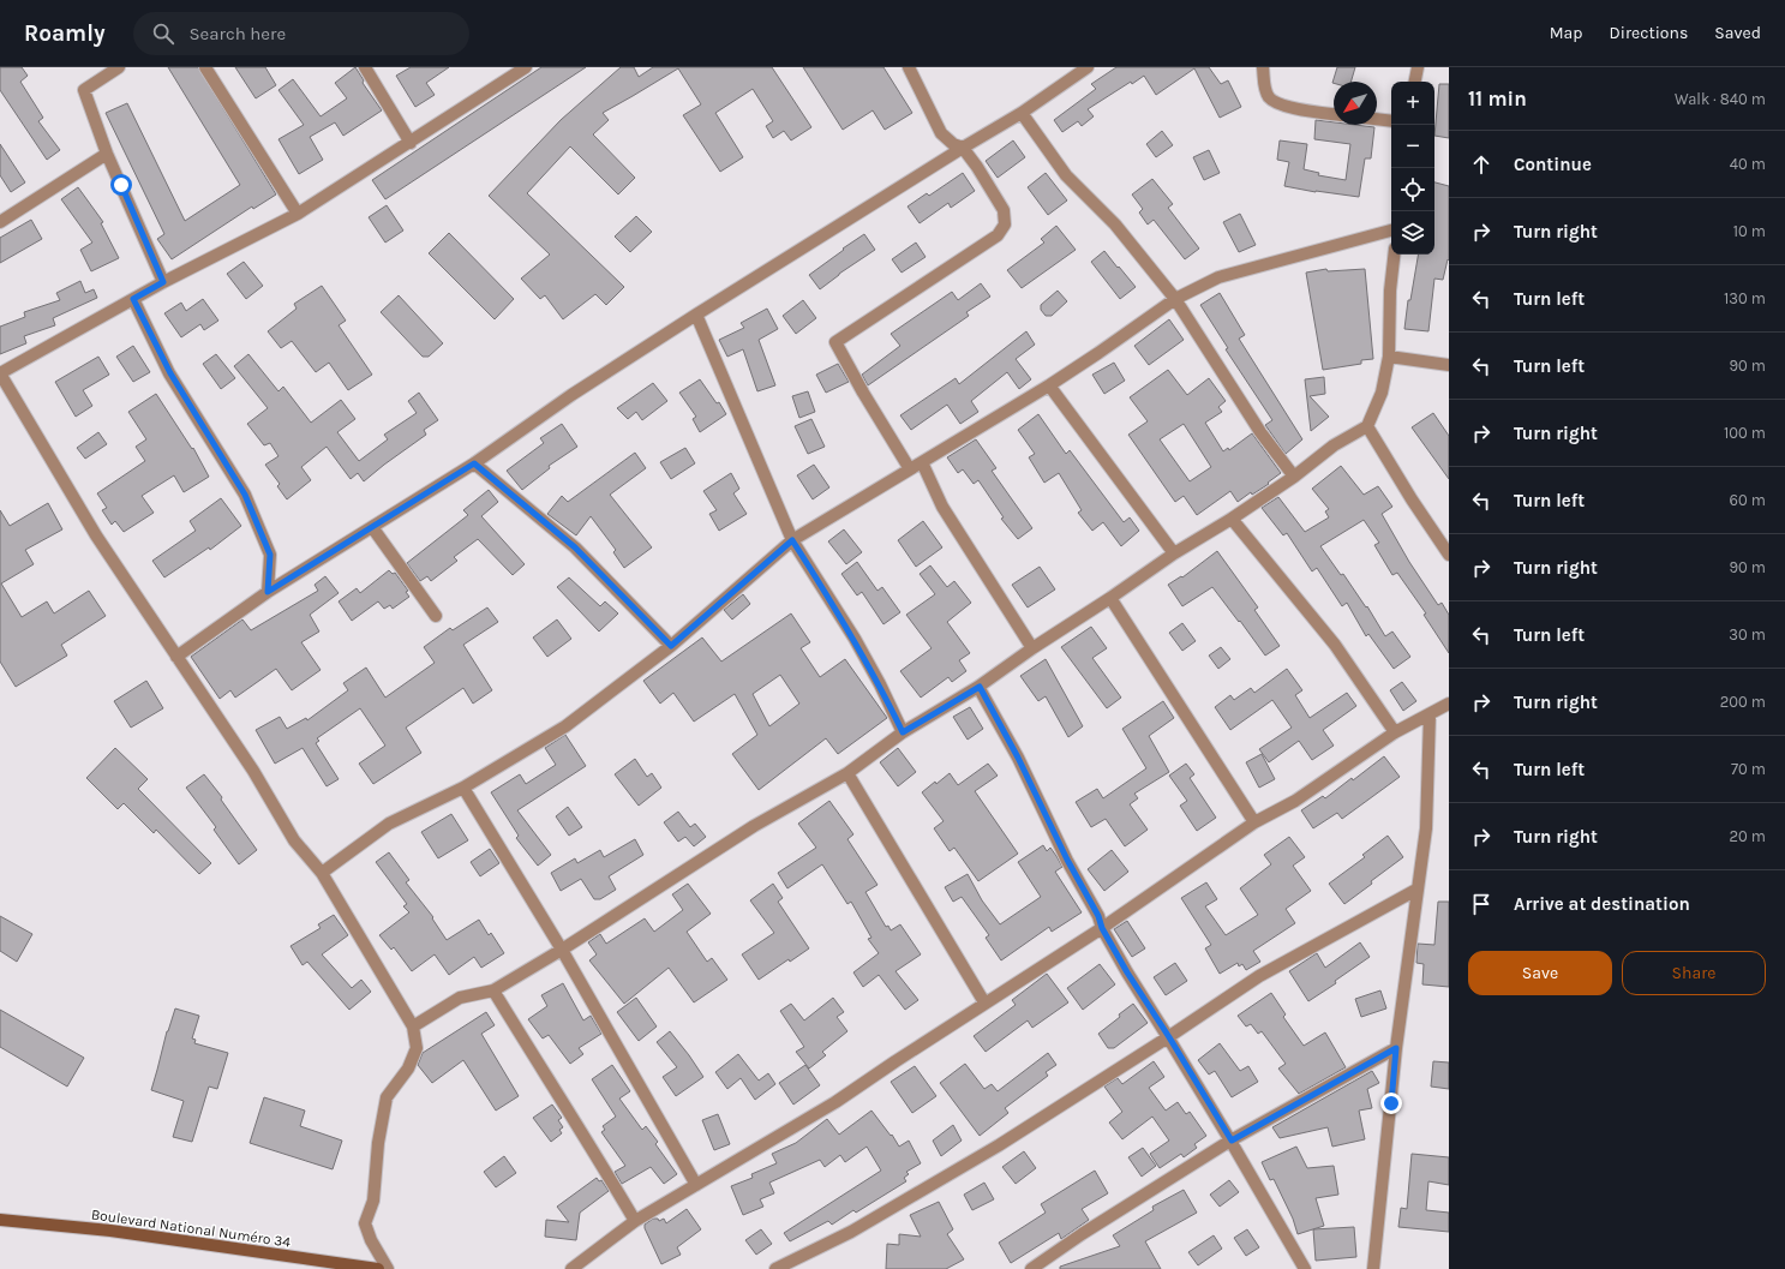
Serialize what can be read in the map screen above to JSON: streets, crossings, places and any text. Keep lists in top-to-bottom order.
{
  "streets": {
    "main road": ["Boulevard National Numéro 34"]
  },
  "north": "bottom left",
  "page": {
    "header": "Roamly",
    "search": "Search here",
    "nav": ["Map", "Directions", "Saved"],
    "heading": ["11 min", "Walk · 840 m"],
    "map_buttons": ["+", "−"],
    "list": [
      ["Continue", "40 m"],
      ["Turn right", "10 m"],
      ["Turn left", "130 m"],
      ["Turn left", "90 m"],
      ["Turn right", "100 m"],
      ["Turn left", "60 m"],
      ["Turn right", "90 m"],
      ["Turn left", "30 m"],
      ["Turn right", "200 m"],
      ["Turn left", "70 m"],
      ["Turn right", "20 m"],
      "Arrive at destination"
    ],
    "buttons": ["Save", "Share"]
  }
}
